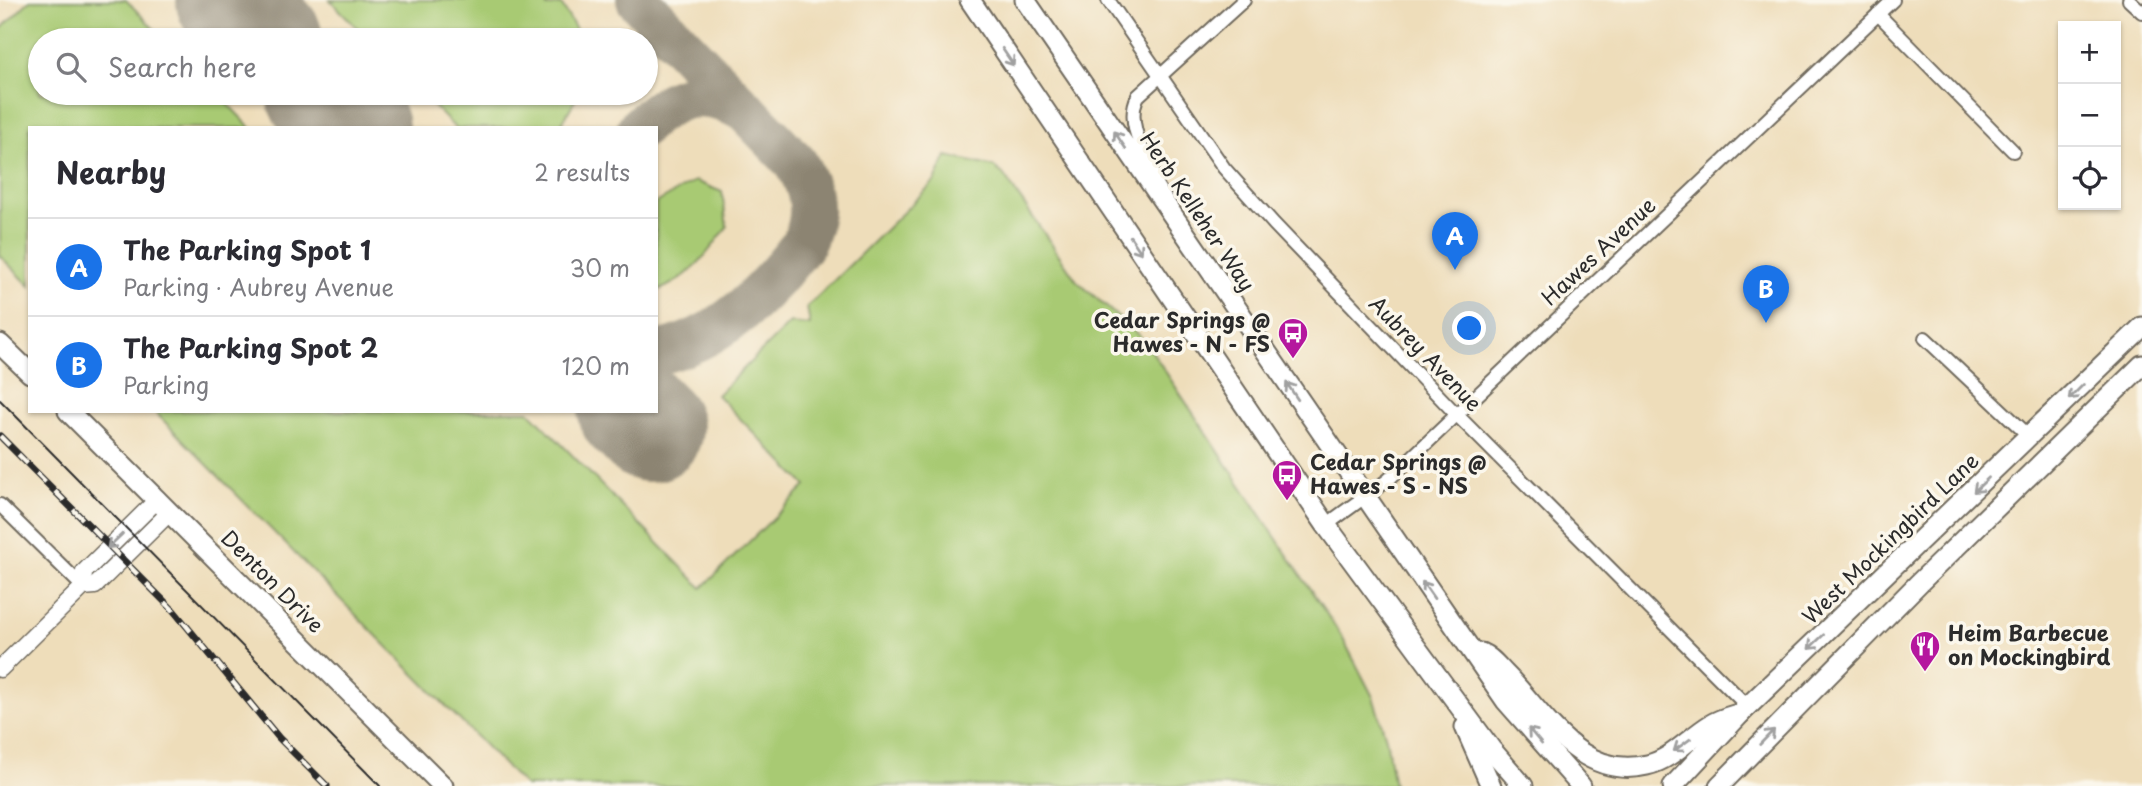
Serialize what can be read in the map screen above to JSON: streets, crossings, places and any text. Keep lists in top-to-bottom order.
{
  "streets": {
    "main road": ["Herb Kelleher Way", "West Mockingbird Lane", "Denton Drive"],
    "street": ["Hawes Avenue", "Aubrey Avenue"]
  },
  "crossings": [
    ["Herb Kelleher Way", "Hawes Avenue"],
    ["Hawes Avenue", "Aubrey Avenue"],
    ["Aubrey Avenue", "West Mockingbird Lane"]
  ],
  "places": {
    "bus stop": ["Cedar Springs @ Hawes - N - FS", "Cedar Springs @ Hawes - S - NS"],
    "restaurant": ["Heim Barbecue on Mockingbird"]
  },
  "page": {
    "map_buttons": ["+", "−"],
    "search": "Search here",
    "heading": ["Nearby", "2 results"],
    "pins": ["A", "B"],
    "list": [
      {
        "mark": "A",
        "name": "The Parking Spot 1",
        "note": "Parking · Aubrey Avenue",
        "value": "30 m"
      },
      {
        "mark": "B",
        "name": "The Parking Spot 2",
        "note": "Parking",
        "value": "120 m"
      }
    ]
  }
}
